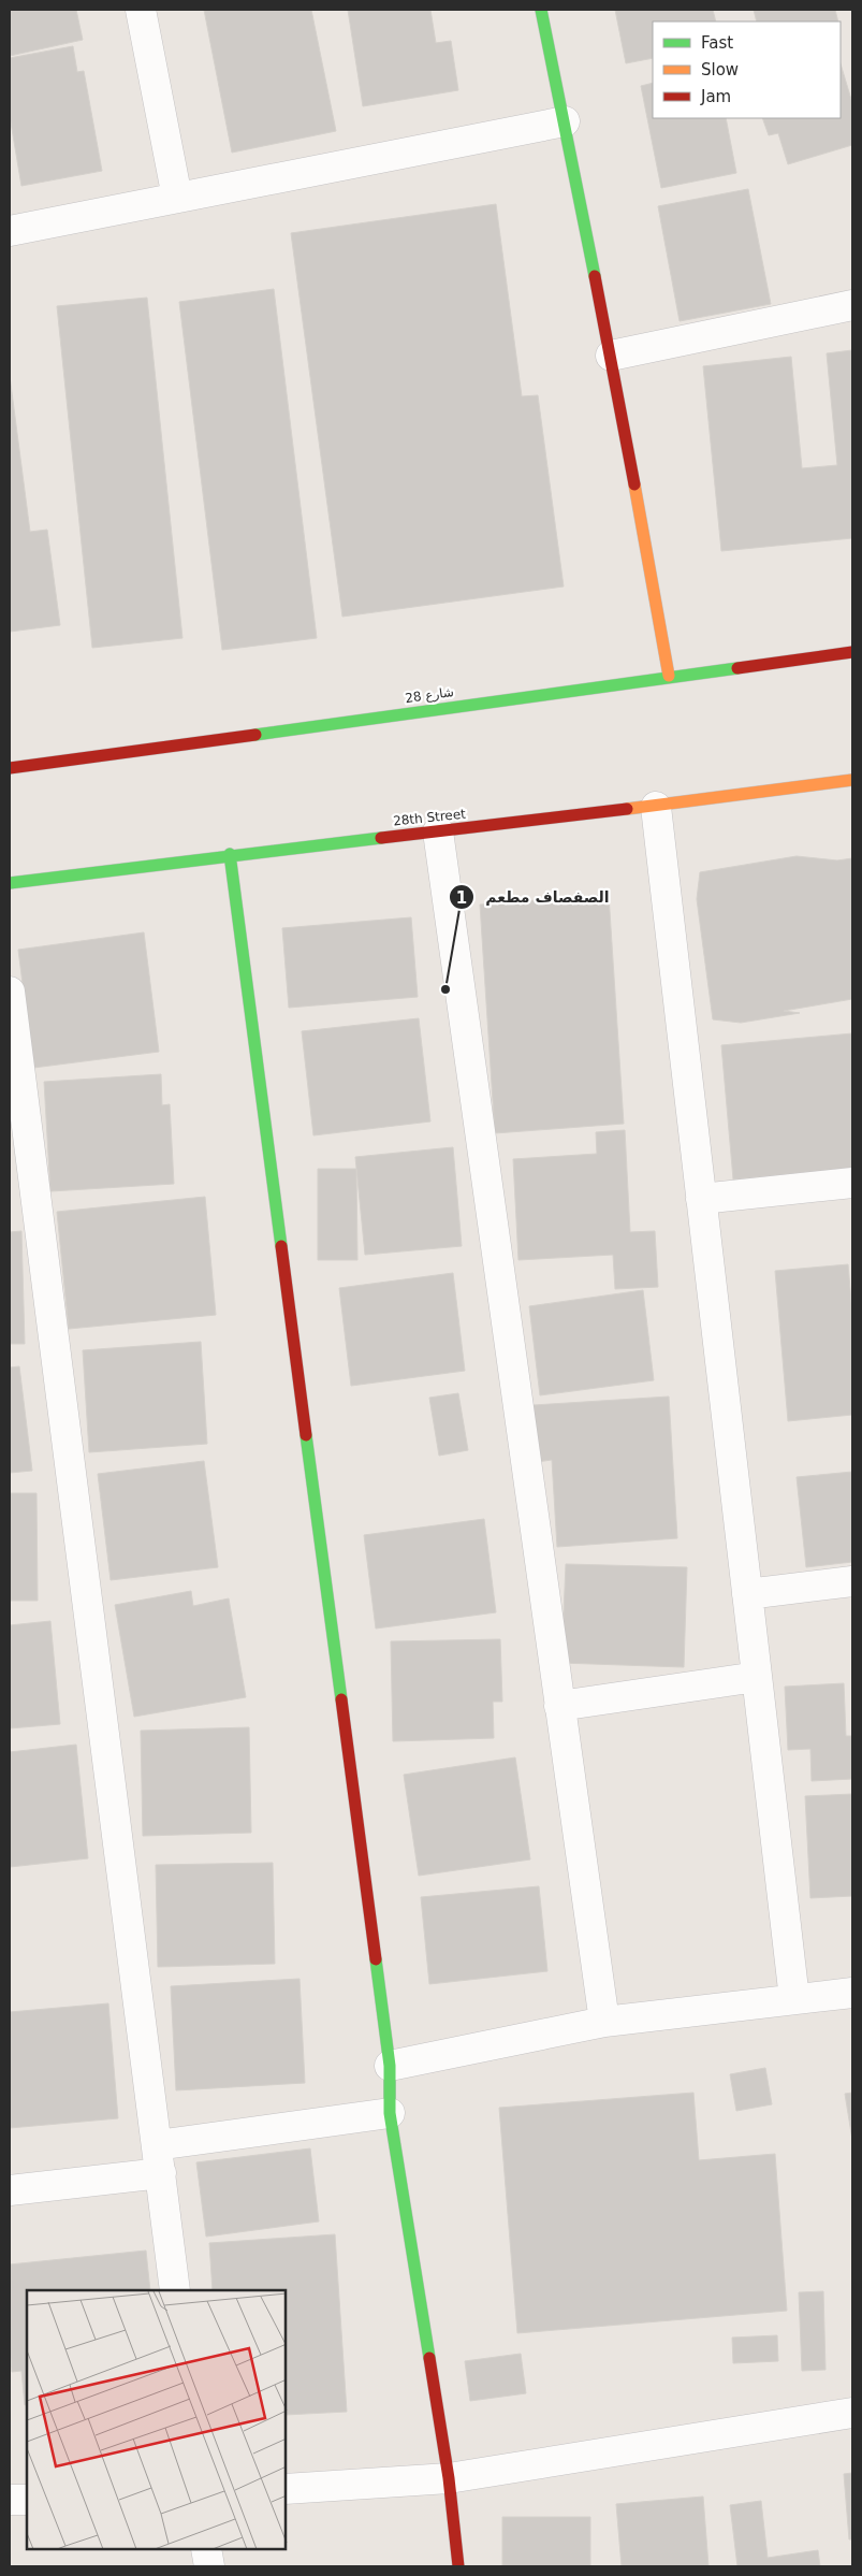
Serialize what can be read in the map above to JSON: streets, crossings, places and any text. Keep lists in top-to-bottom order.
{
  "streets": {
    "street": ["شارع 28", "28th Street"]
  },
  "places": ["الصفصاف مطعم"],
  "legend": ["Fast", "Slow", "Jam"]
}
